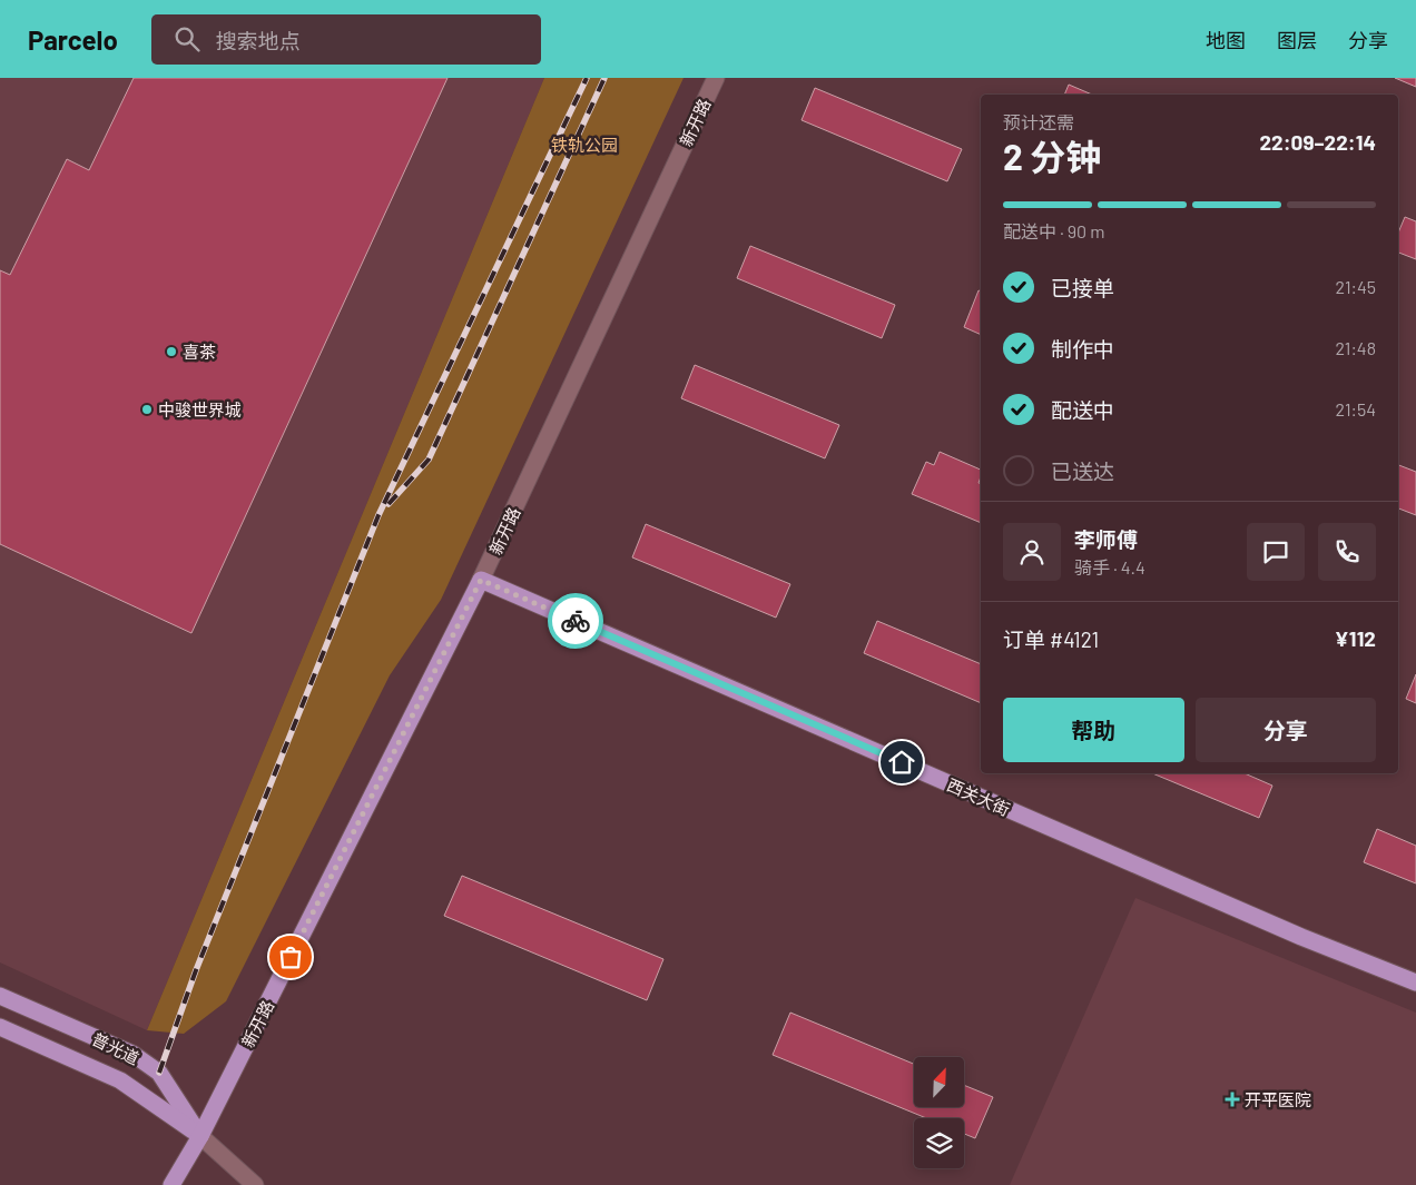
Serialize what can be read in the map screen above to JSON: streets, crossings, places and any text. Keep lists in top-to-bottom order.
{
  "streets": {
    "main road": ["新开路", "西关大街", "普光道"]
  },
  "crossings": [
    ["新开路", "西关大街"],
    ["新开路", "普光道"]
  ],
  "parks": ["铁轨公园"],
  "places": {
    "other": ["喜茶", "中骏世界城"],
    "health": ["开平医院"]
  },
  "north": "top right",
  "page": {
    "header": "Parcelo",
    "search": "搜索地点",
    "nav": ["地图", "图层", "分享"],
    "heading": ["2 分钟", "预计还需", "22:09–22:14"],
    "panel": [
      "李师傅",
      "骑手 · 4.4",
      "订单 #4121",
      "¥112"
    ],
    "bar": "配送中 · 90 m",
    "list": [
      ["已接单", "21:45"],
      ["制作中", "21:48"],
      ["配送中", "21:54"],
      "已送达"
    ],
    "buttons": ["帮助", "分享"]
  }
}
